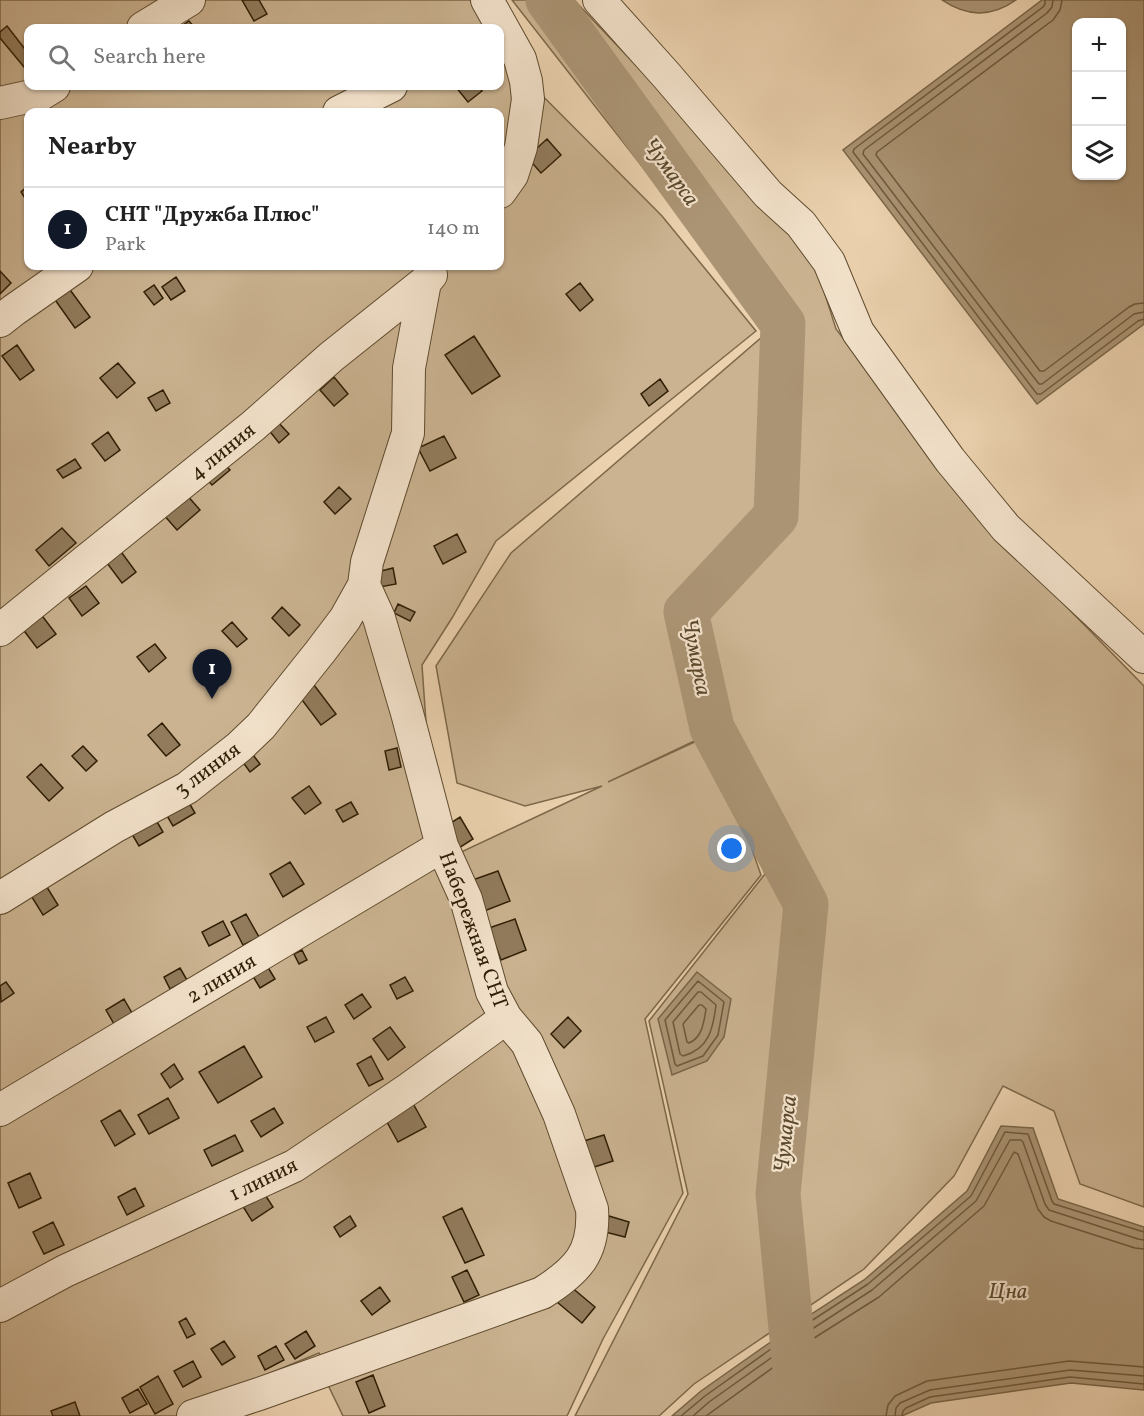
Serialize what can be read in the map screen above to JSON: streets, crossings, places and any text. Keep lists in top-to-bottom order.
{
  "streets": {
    "lane": [
      "4 линия",
      "3 линия",
      "Набережная СНТ",
      "2 линия",
      "1 линия"
    ]
  },
  "crossings": [
    ["3 линия", "Набережная СНТ"],
    ["Набережная СНТ", "2 линия"],
    ["Набережная СНТ", "1 линия"]
  ],
  "water": ["Чумарса", "Цна"],
  "page": {
    "map_buttons": ["+", "−"],
    "search": "Search here",
    "heading": "Nearby",
    "list": [
      {
        "mark": "1",
        "name": "СНТ \"Дружба Плюс\"",
        "note": "Park",
        "value": "140 m"
      }
    ],
    "pins": "1"
  }
}
